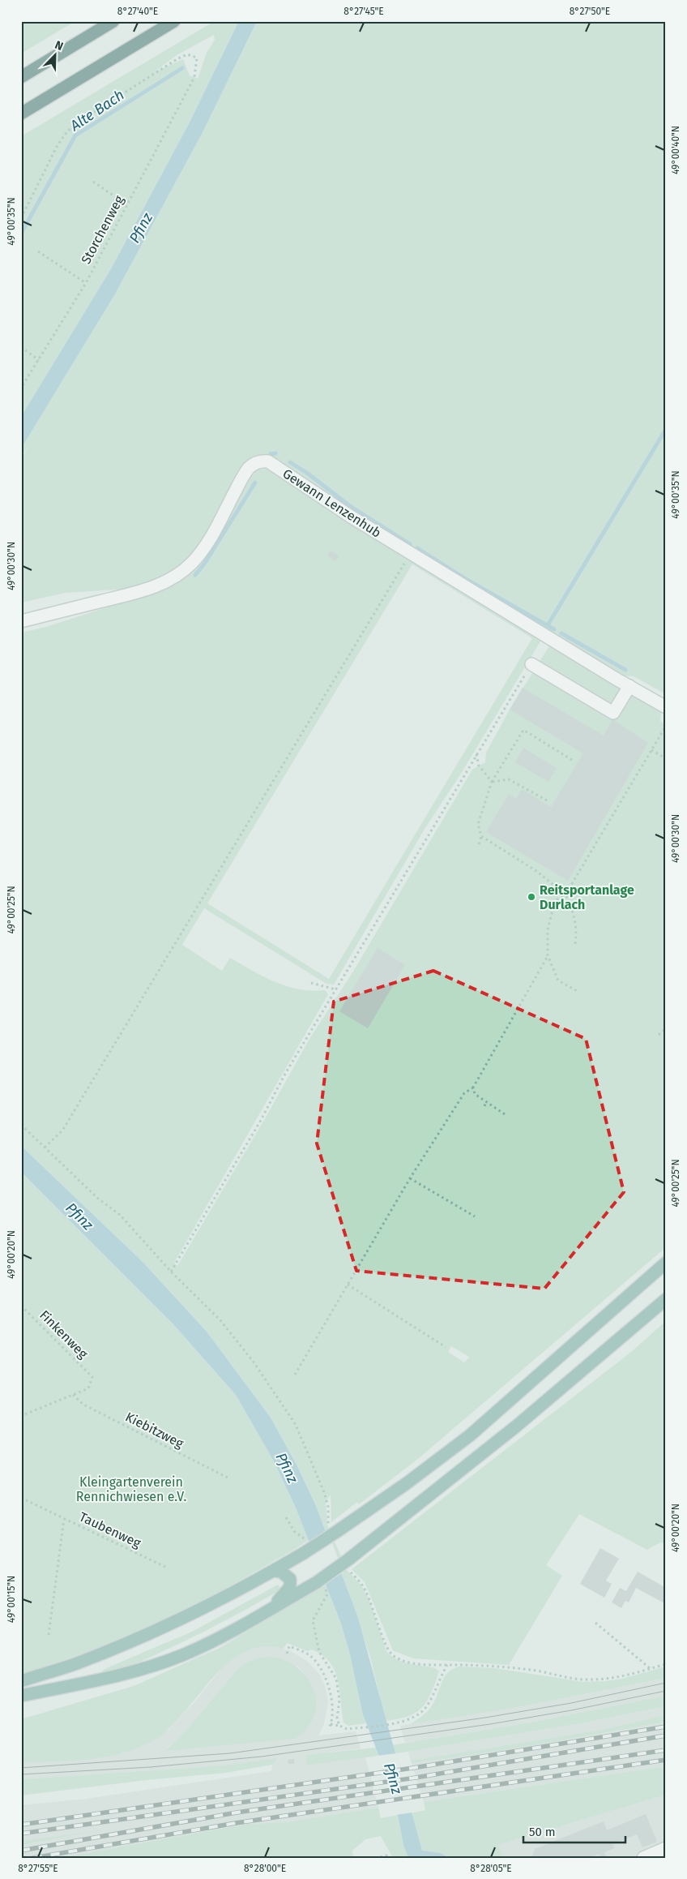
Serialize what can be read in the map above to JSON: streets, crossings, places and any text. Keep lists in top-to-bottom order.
{
  "streets": {
    "street": ["Gewann Lenzenhub"],
    "path": [
      "Storchenweg",
      "Finkenweg",
      "Kiebitzweg",
      "Taubenweg"
    ]
  },
  "crossings": [
    ["Finkenweg", "Kiebitzweg"]
  ],
  "water": ["Alte Bach", "Pfinz"],
  "parks": ["Kleingartenverein Rennichwiesen e.V."],
  "places": ["Reitsportanlage Durlach"],
  "scale_bar": "50 m",
  "north": "top right",
  "coordinates": [
    "8°27'40\"E",
    "8°27'45\"E",
    "8°27'50\"E",
    "49°00'40\"N",
    "49°00'35\"N",
    "49°00'30\"N",
    "49°00'25\"N",
    "49°00'20\"N",
    "49°00'15\"N",
    "8°27'55\"E",
    "8°28'00\"E",
    "8°28'05\"E"
  ]
}
